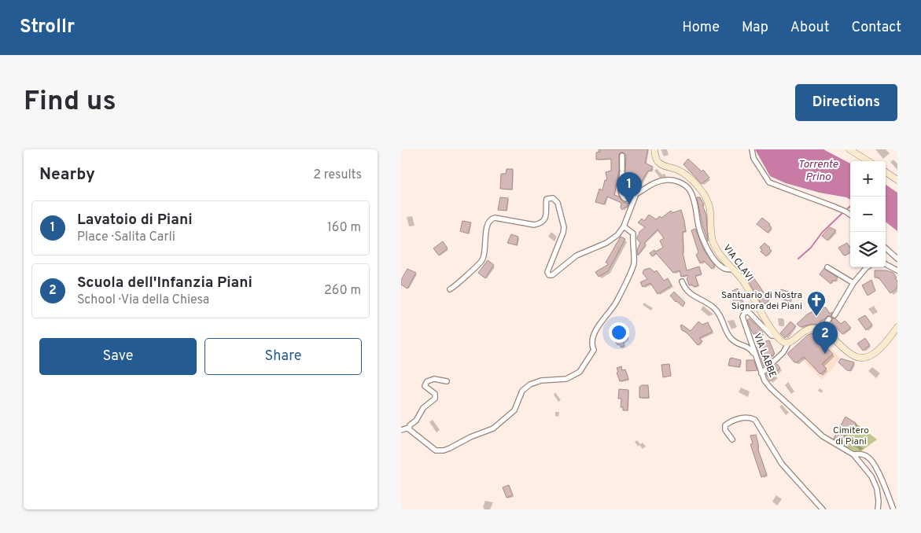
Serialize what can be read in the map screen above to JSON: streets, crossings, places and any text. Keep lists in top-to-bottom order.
{
  "streets": {
    "main road": ["VIA CLAVI"],
    "street": ["VIA LABBE"]
  },
  "crossings": [
    ["VIA CLAVI", "VIA LABBE"]
  ],
  "water": ["Torrente Prino"],
  "parks": ["Cimitero di Piani"],
  "places": {
    "church": ["Santuario di Nostra Signora dei Piani"]
  },
  "page": {
    "header": "Strollr",
    "nav": [
      "Home",
      "Map",
      "About",
      "Contact"
    ],
    "buttons": [
      "Directions",
      ["Save", "Share"]
    ],
    "title": "Find us",
    "heading": ["Nearby", "2 results"],
    "map_buttons": ["+", "−"],
    "pins": ["1", "2"],
    "list": [
      {
        "mark": "1",
        "name": "Lavatoio di Piani",
        "note": "Place · Salita Carli",
        "value": "160 m"
      },
      {
        "mark": "2",
        "name": "Scuola dell'Infanzia Piani",
        "note": "School · Via della Chiesa",
        "value": "260 m"
      }
    ]
  }
}
